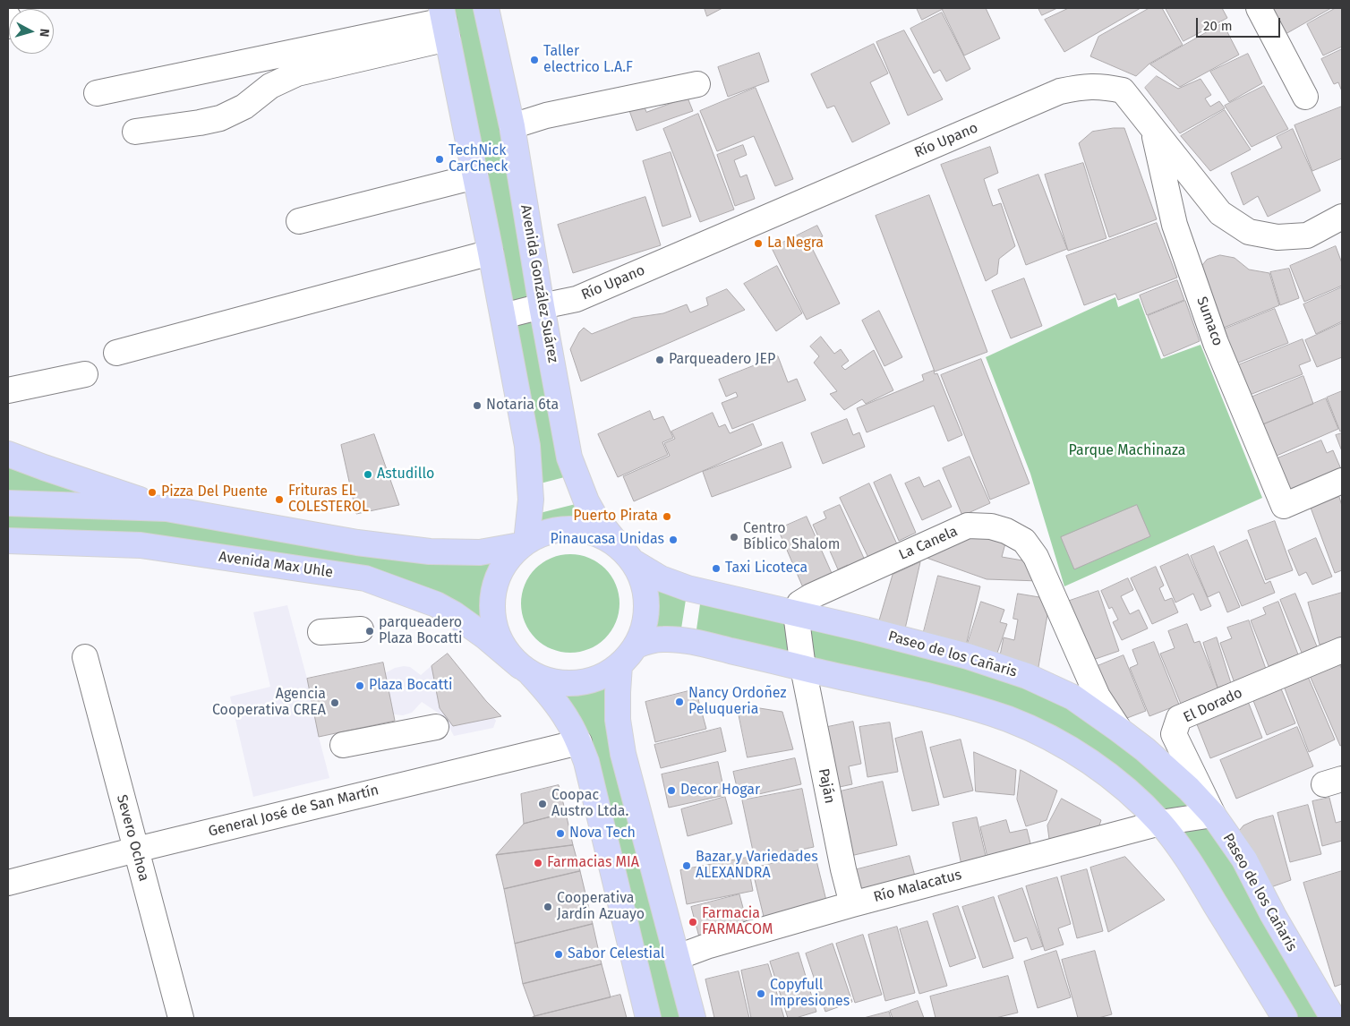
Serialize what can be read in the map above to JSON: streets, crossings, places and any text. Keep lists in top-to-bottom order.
{
  "streets": {
    "main road": ["Avenida González Suárez", "Avenida Max Uhle", "Paseo de los Cañaris"],
    "street": [
      "Río Upano",
      "Sumaco",
      "La Canela",
      "El Dorado",
      "Paján",
      "General José de San Martín",
      "Severo Ochoa",
      "Río Malacatus"
    ]
  },
  "crossings": [
    ["Río Upano", "Avenida González Suárez"],
    ["Río Upano", "Sumaco"],
    ["Avenida González Suárez", "Avenida Max Uhle"],
    ["Avenida González Suárez", "Paseo de los Cañaris"],
    ["La Canela", "Paseo de los Cañaris"],
    ["Avenida Max Uhle", "Paseo de los Cañaris"],
    ["Paseo de los Cañaris", "El Dorado"],
    ["Paján", "Río Malacatus"],
    ["General José de San Martín", "Severo Ochoa"]
  ],
  "parks": ["Parque Machinaza"],
  "places": [
    "Taller electrico L.A.F",
    "TechNick CarCheck",
    "La Negra",
    "Parqueadero JEP",
    "Notaria 6ta",
    "Astudillo",
    "Pizza Del Puente",
    "Frituras EL COLESTEROL",
    "Puerto Pirata",
    "Centro Bíblico Shalom",
    "Pinaucasa Unidas",
    "Taxi Licoteca",
    "parqueadero Plaza Bocatti",
    "Plaza Bocatti",
    "Nancy Ordoñez Peluqueria",
    "Agencia Cooperativa CREA",
    "Decor Hogar",
    "Coopac Austro Ltda.",
    "Nova Tech",
    "Farmacias MIA",
    "Bazar y Variedades ALEXANDRA",
    "Cooperativa Jardín Azuayo",
    "Farmacia FARMACOM",
    "Sabor Celestial",
    "Copyfull Impresiones"
  ],
  "scale_bar": "20 m",
  "north": "right"
}
